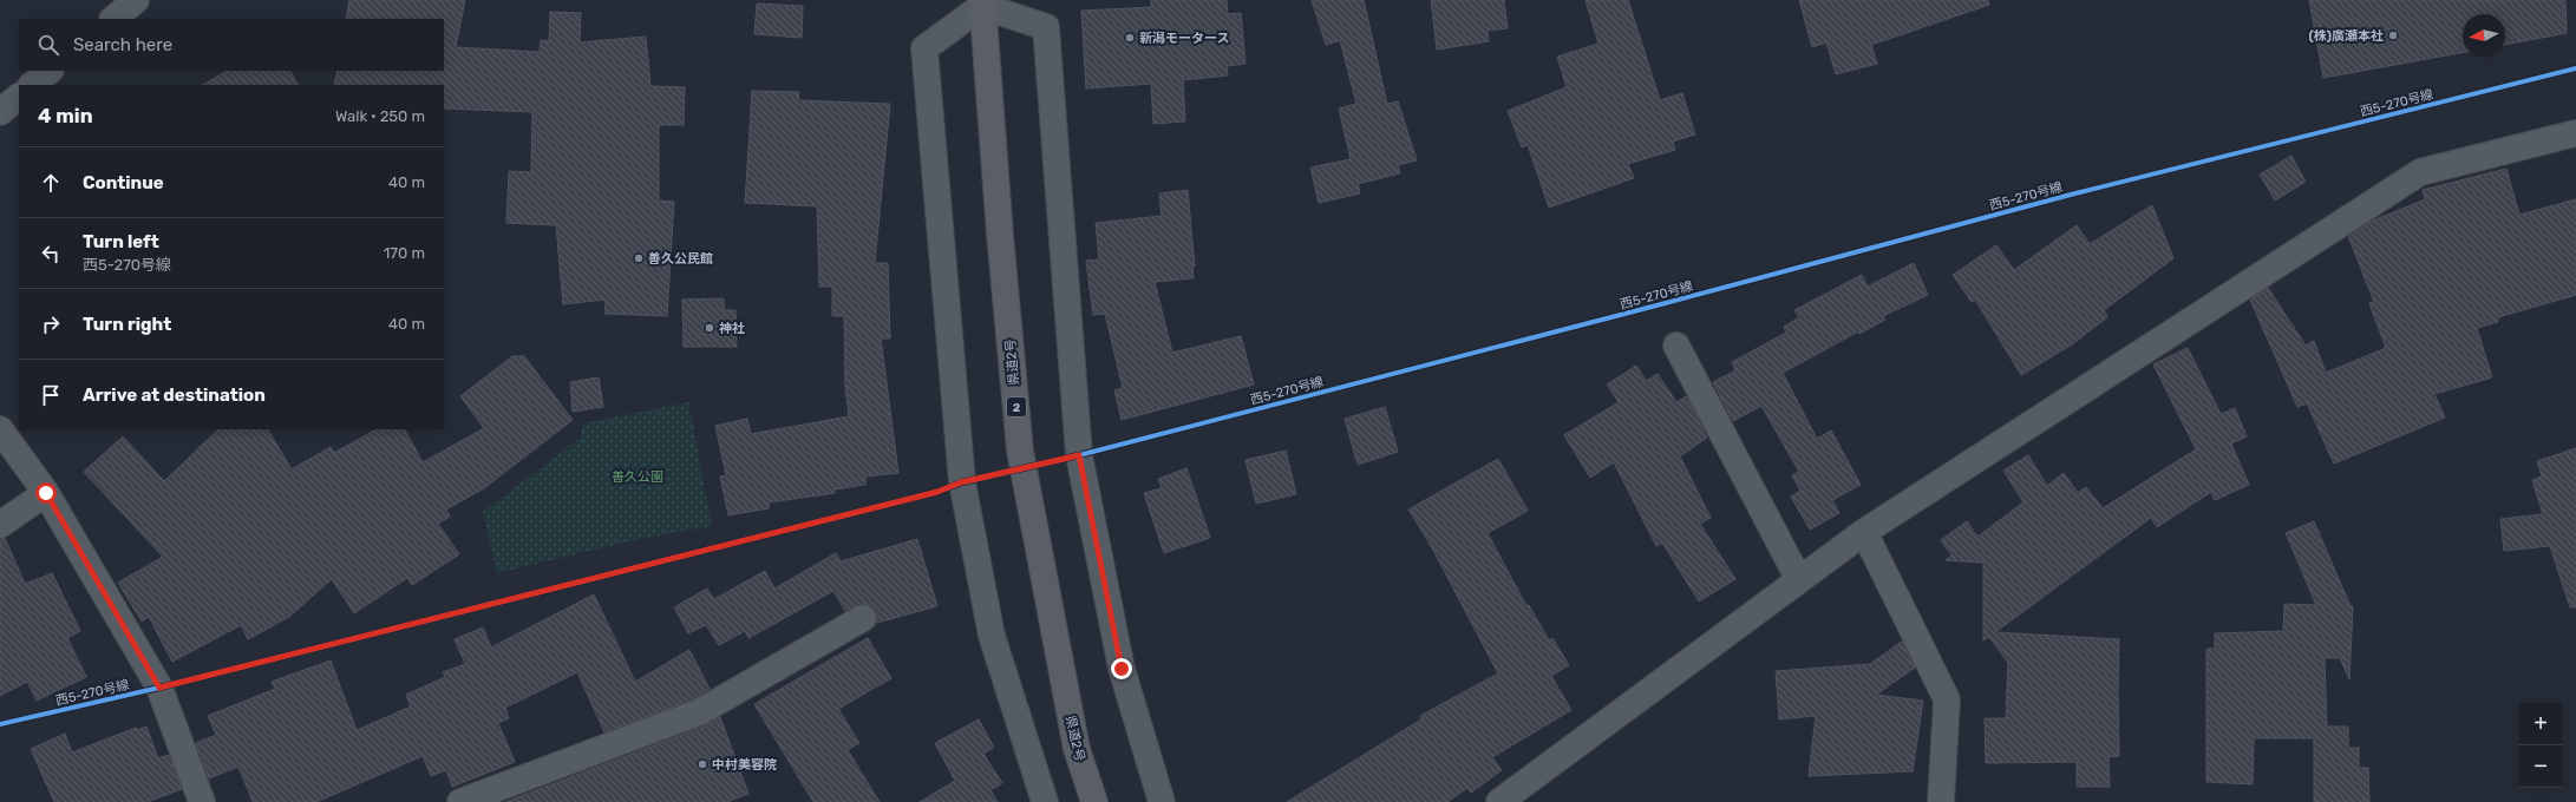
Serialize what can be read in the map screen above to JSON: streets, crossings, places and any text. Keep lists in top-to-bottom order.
{
  "streets": {
    "main road": ["県道2号", "2"],
    "cycle path": ["西5-270号線"]
  },
  "parks": ["善久公園"],
  "places": [
    "(株)廣瀬本社",
    "新潟モータース",
    "善久公民館",
    "神社",
    "中村美容院"
  ],
  "north": "left",
  "page": {
    "search": "Search here",
    "heading": ["4 min", "Walk · 250 m"],
    "list": [
      ["Continue", "40 m"],
      ["Turn left", "西5-270号線", "170 m"],
      ["Turn right", "40 m"],
      "Arrive at destination"
    ],
    "map_buttons": ["+", "−"]
  }
}
